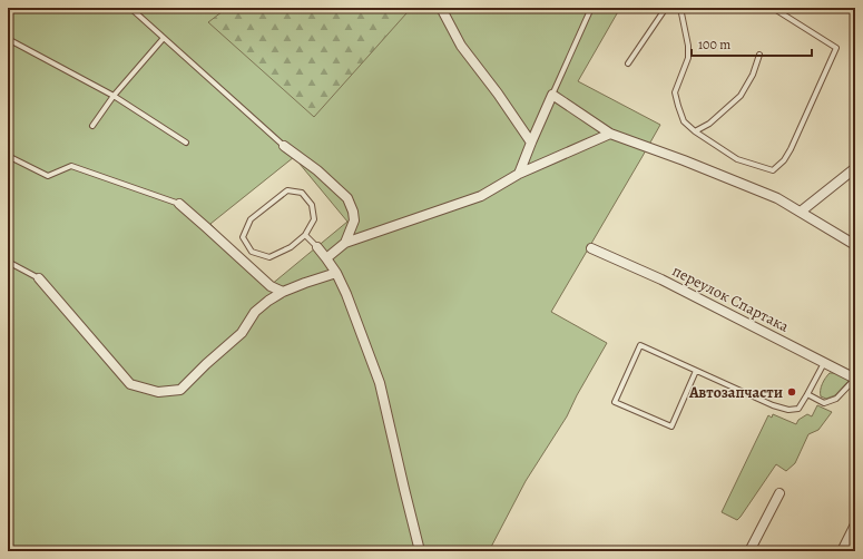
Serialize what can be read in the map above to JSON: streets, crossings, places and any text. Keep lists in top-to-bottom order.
{
  "streets": {
    "street": ["переулок Спартака"]
  },
  "places": ["Автозапчасти"],
  "scale_bar": "100 m"
}
